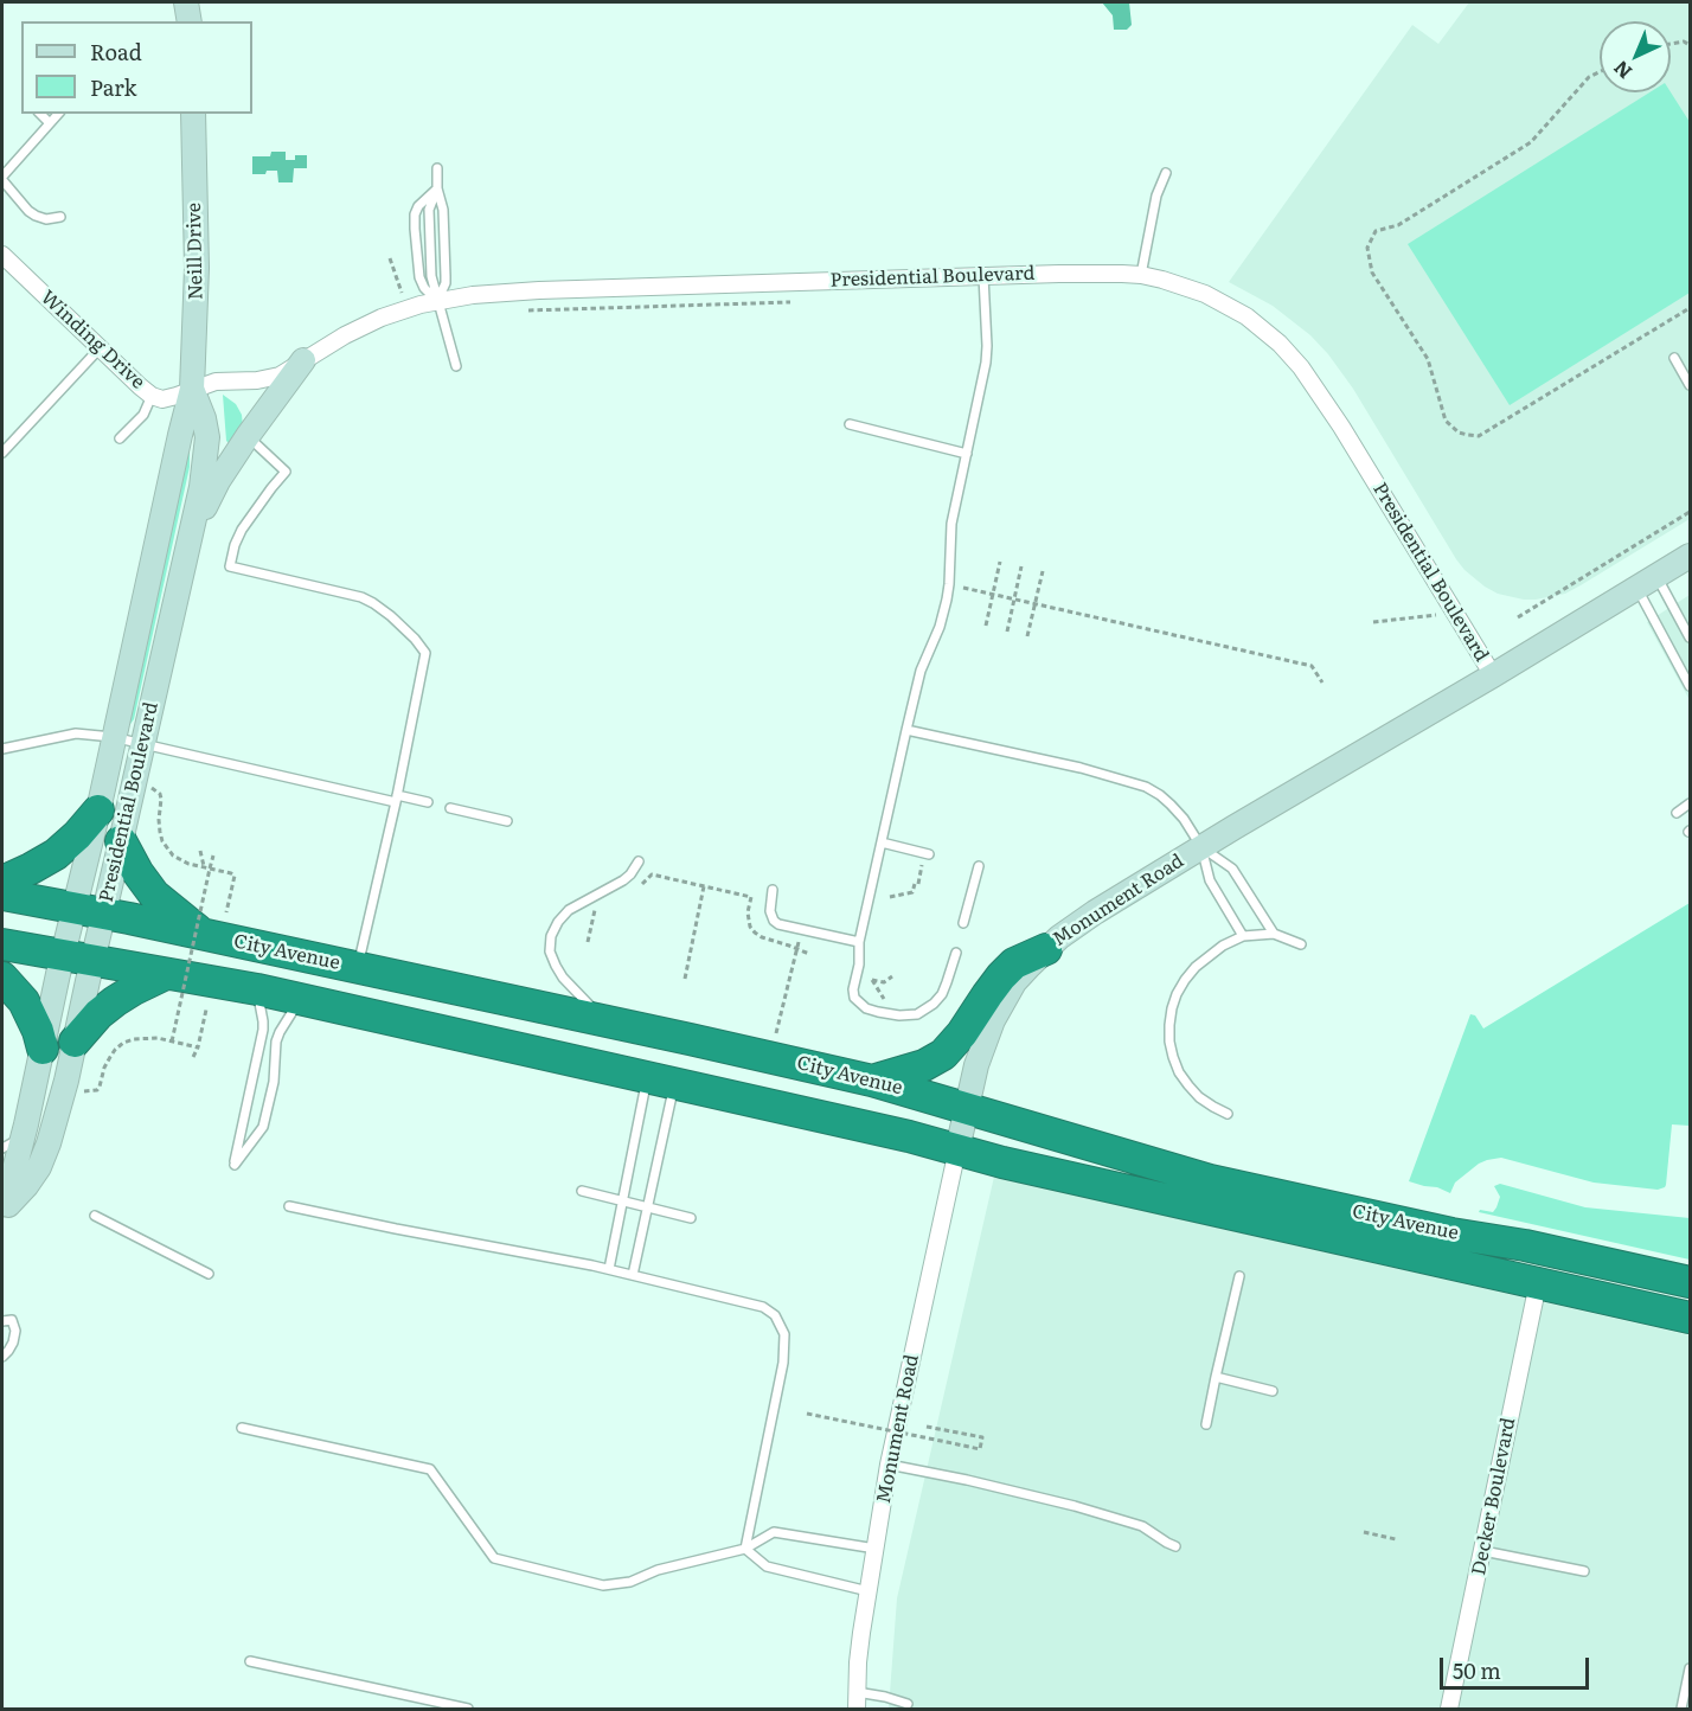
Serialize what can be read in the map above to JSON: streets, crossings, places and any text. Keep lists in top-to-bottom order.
{
  "streets": {
    "highway": ["City Avenue"],
    "main road": ["Neill Drive", "Presidential Boulevard", "Monument Road"],
    "street": ["Winding Drive", "Decker Boulevard"]
  },
  "crossings": [
    ["Neill Drive", "Presidential Boulevard"],
    ["Neill Drive", "Winding Drive"],
    ["Presidential Boulevard", "Winding Drive"],
    ["Presidential Boulevard", "Monument Road"],
    ["Presidential Boulevard", "City Avenue"],
    ["Monument Road", "City Avenue"],
    ["City Avenue", "Decker Boulevard"]
  ],
  "legend": ["Road", "Park"],
  "scale_bar": "50 m",
  "north": "bottom left"
}
